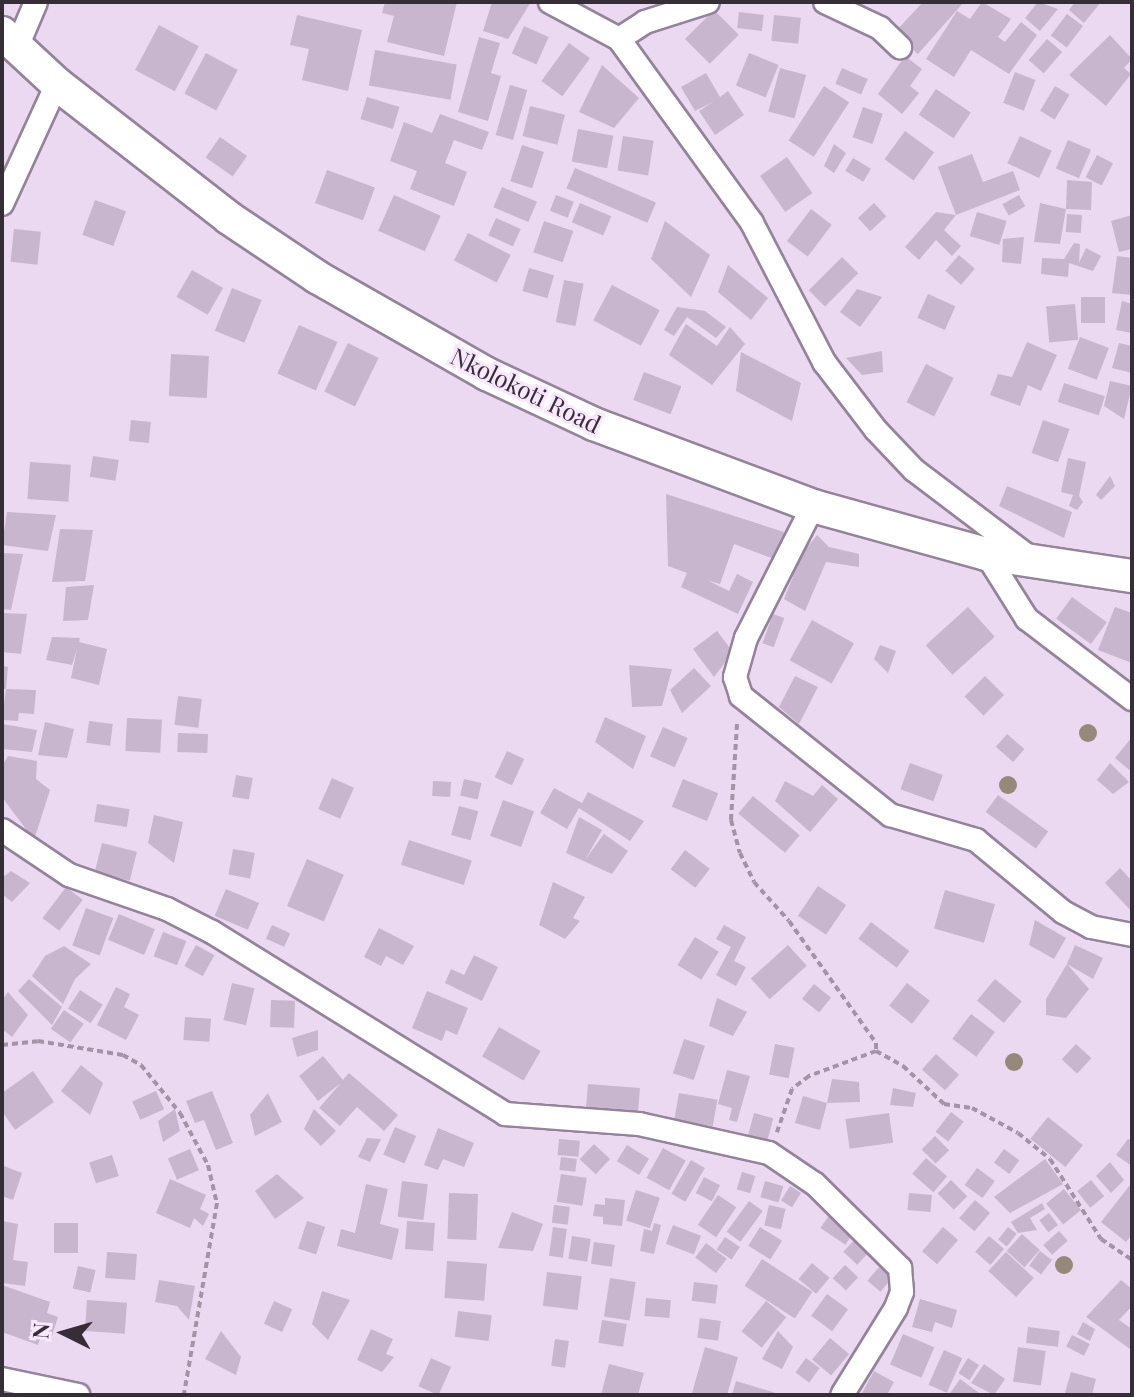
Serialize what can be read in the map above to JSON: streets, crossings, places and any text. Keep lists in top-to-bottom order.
{
  "streets": {
    "main road": ["Nkolokoti Road"]
  },
  "north": "left"
}
